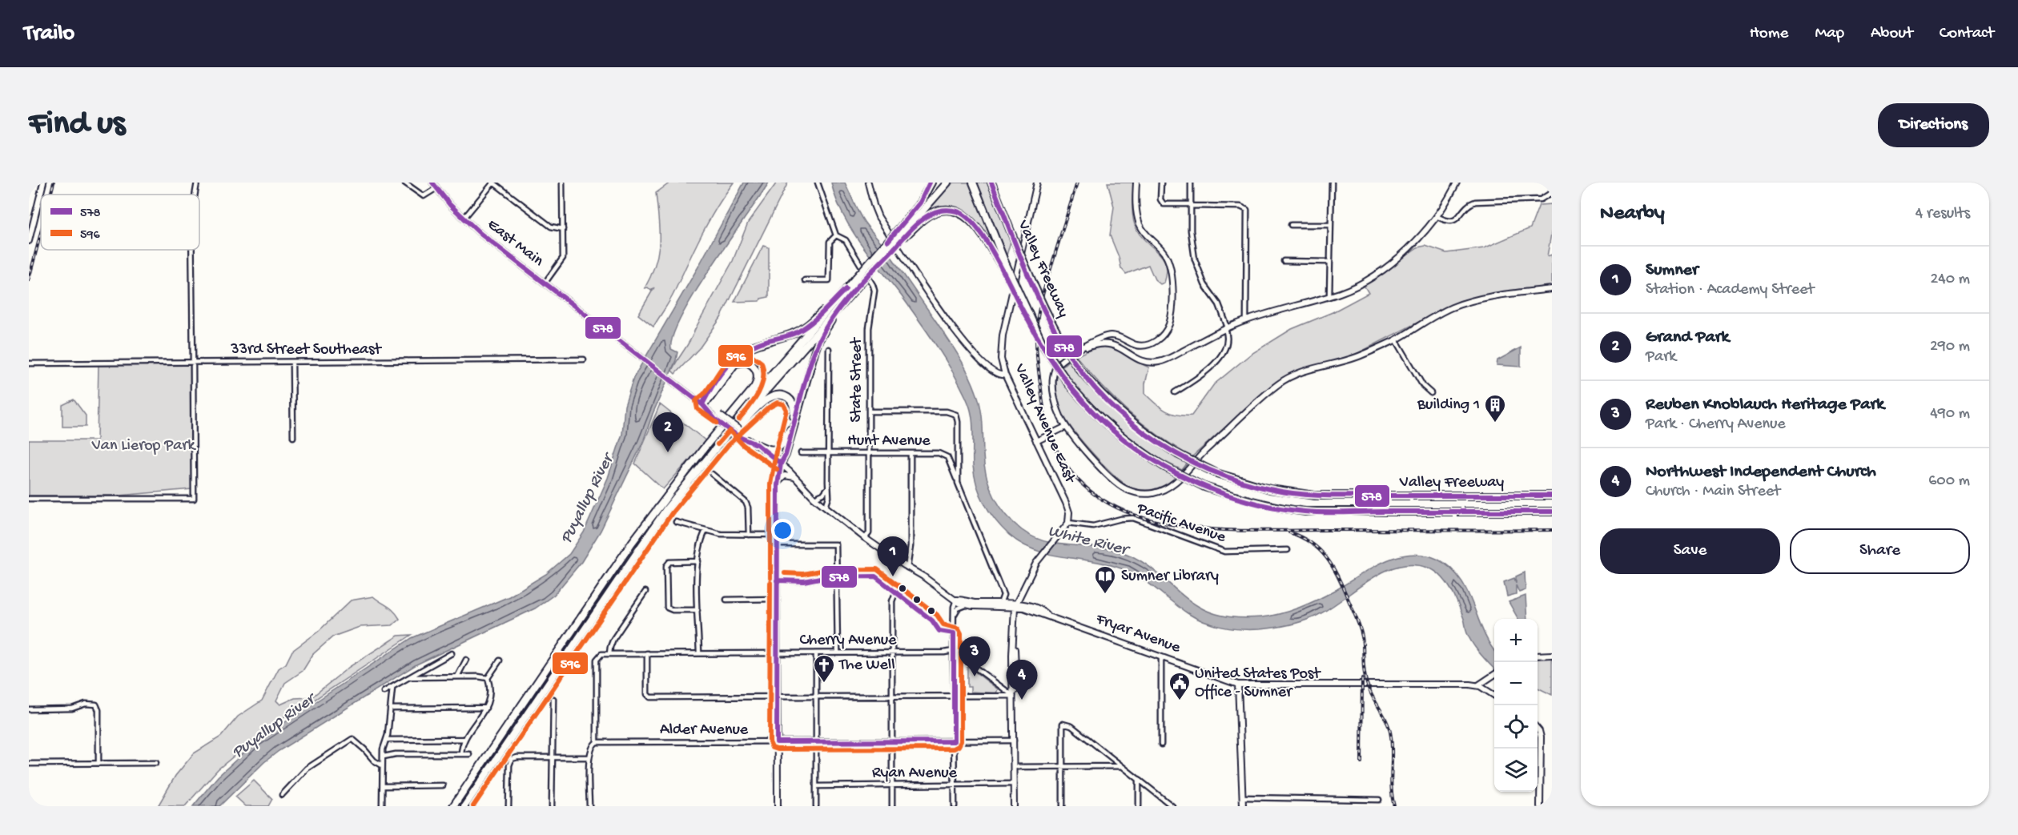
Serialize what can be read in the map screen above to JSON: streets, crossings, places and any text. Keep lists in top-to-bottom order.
{
  "streets": {
    "highway": ["Valley Freeway"],
    "street": [
      "East Main",
      "33rd Street Southeast",
      "State Street",
      "Valley Avenue East",
      "Hunt Avenue",
      "Pacific Avenue",
      "Fryar Avenue",
      "Cherry Avenue",
      "Alder Avenue",
      "Ryan Avenue"
    ]
  },
  "crossings": [
    ["State Street", "Hunt Avenue"],
    ["Valley Avenue East", "Pacific Avenue"]
  ],
  "water": ["Puyallup River", "White River"],
  "parks": ["Van Lierop Park"],
  "places": {
    "building": ["Building 1"],
    "library": ["Sumner Library"],
    "church": ["The Well"],
    "public building": ["United States Post Office - Sumner"]
  },
  "lines": ["transit line 578", "transit line 596"],
  "legend": ["578", "596"],
  "page": {
    "header": "Trailo",
    "nav": [
      "Home",
      "Map",
      "About",
      "Contact"
    ],
    "buttons": [
      "Directions",
      ["Save", "Share"]
    ],
    "title": "Find us",
    "heading": ["Nearby", "4 results"],
    "list": [
      {
        "mark": "1",
        "name": "Sumner",
        "note": "Station · Academy Street",
        "value": "240 m"
      },
      {
        "mark": "2",
        "name": "Grand Park",
        "note": "Park",
        "value": "290 m"
      },
      {
        "mark": "3",
        "name": "Reuben Knoblauch Heritage Park",
        "note": "Park · Cherry Avenue",
        "value": "490 m"
      },
      {
        "mark": "4",
        "name": "Northwest Independent Church",
        "note": "Church · Main Street",
        "value": "600 m"
      }
    ],
    "pins": [
      "2",
      "1",
      "3",
      "4"
    ],
    "map_buttons": ["+", "−"]
  }
}
